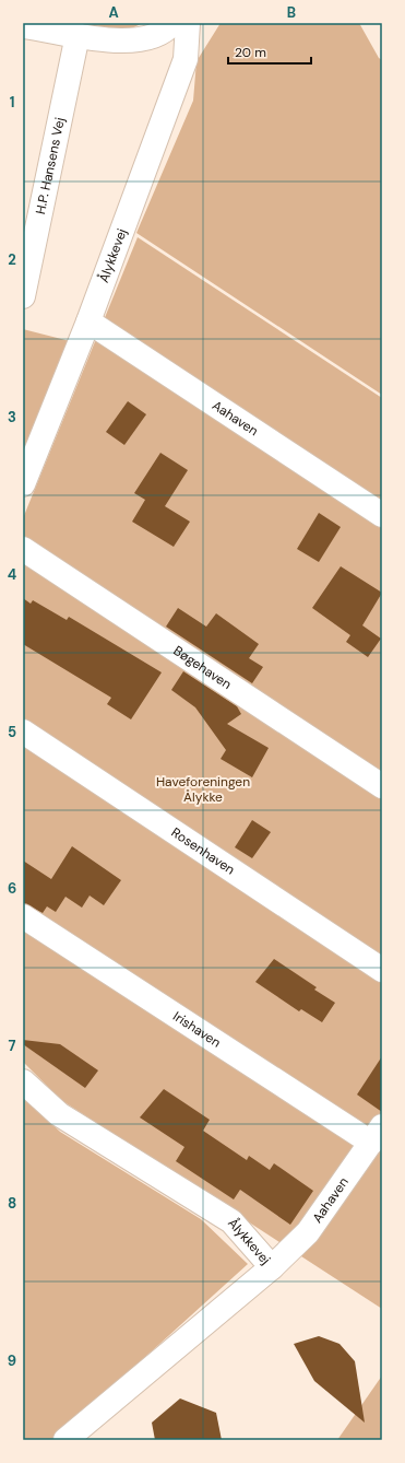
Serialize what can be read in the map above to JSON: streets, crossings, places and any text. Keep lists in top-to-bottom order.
{
  "streets": {
    "lane": [
      "H.P. Hansens Vej",
      "Ålykkevej",
      "Aahaven",
      "Bøgehaven",
      "Rosenhaven",
      "Irishaven"
    ]
  },
  "crossings": [
    ["Ålykkevej", "Aahaven"],
    ["Aahaven", "Irishaven"]
  ],
  "parks": ["Haveforeningen Ålykke"],
  "scale_bar": "20 m",
  "grid": {
    "columns": ["A", "B"],
    "rows": [
      "1",
      "2",
      "3",
      "4",
      "5",
      "6",
      "7",
      "8",
      "9"
    ]
  }
}
